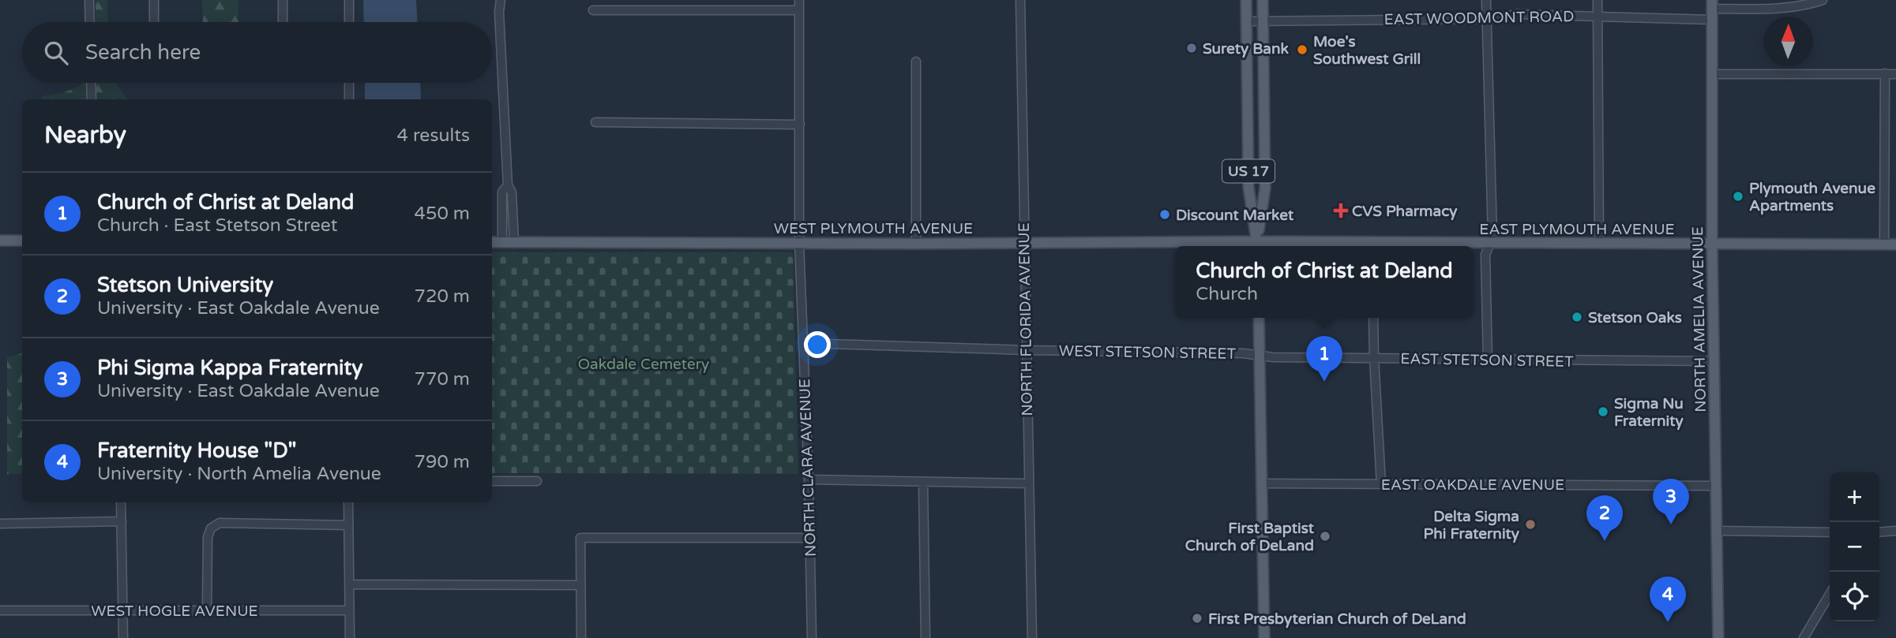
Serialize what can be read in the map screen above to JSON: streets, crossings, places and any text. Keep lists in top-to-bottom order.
{
  "streets": {
    "main road": [
      "US 17",
      "WEST PLYMOUTH AVENUE",
      "EAST PLYMOUTH AVENUE",
      "NORTH AMELIA AVENUE"
    ],
    "street": [
      "EAST WOODMONT ROAD",
      "NORTH FLORIDA AVENUE",
      "WEST STETSON STREET",
      "EAST STETSON STREET",
      "NORTH CLARA AVENUE",
      "EAST OAKDALE AVENUE",
      "WEST HOGLE AVENUE"
    ]
  },
  "crossings": [
    ["EAST WOODMONT ROAD", "US 17"],
    ["EAST WOODMONT ROAD", "NORTH AMELIA AVENUE"],
    ["US 17", "WEST PLYMOUTH AVENUE"],
    ["WEST PLYMOUTH AVENUE", "NORTH FLORIDA AVENUE"],
    ["WEST PLYMOUTH AVENUE", "NORTH CLARA AVENUE"],
    ["EAST PLYMOUTH AVENUE", "NORTH AMELIA AVENUE"],
    ["NORTH FLORIDA AVENUE", "WEST STETSON STREET"],
    ["NORTH AMELIA AVENUE", "EAST STETSON STREET"],
    ["NORTH AMELIA AVENUE", "EAST OAKDALE AVENUE"],
    ["WEST STETSON STREET", "EAST STETSON STREET"],
    ["WEST STETSON STREET", "NORTH CLARA AVENUE"]
  ],
  "parks": ["Oakdale Cemetery"],
  "places": {
    "other": [
      "Surety Bank",
      "Moe's Southwest Grill",
      "Plymouth Avenue Apartments",
      "Discount Market",
      "Stetson Oaks",
      "Sigma Nu Fraternity",
      "Delta Sigma Phi Fraternity",
      "First Baptist Church of DeLand",
      "First Presbyterian Church of DeLand"
    ],
    "health": ["CVS Pharmacy"]
  },
  "north": "top",
  "page": {
    "search": "Search here",
    "heading": ["Nearby", "4 results"],
    "list": [
      {
        "mark": "1",
        "name": "Church of Christ at Deland",
        "note": "Church · East Stetson Street",
        "value": "450 m"
      },
      {
        "mark": "2",
        "name": "Stetson University",
        "note": "University · East Oakdale Avenue",
        "value": "720 m"
      },
      {
        "mark": "3",
        "name": "Phi Sigma Kappa Fraternity",
        "note": "University · East Oakdale Avenue",
        "value": "770 m"
      },
      {
        "mark": "4",
        "name": "Fraternity House \"D\"",
        "note": "University · North Amelia Avenue",
        "value": "790 m"
      }
    ],
    "popup": ["Church of Christ at Deland", "Church"],
    "pins": [
      "1",
      "3",
      "2",
      "4"
    ],
    "map_buttons": ["+", "−"]
  }
}
